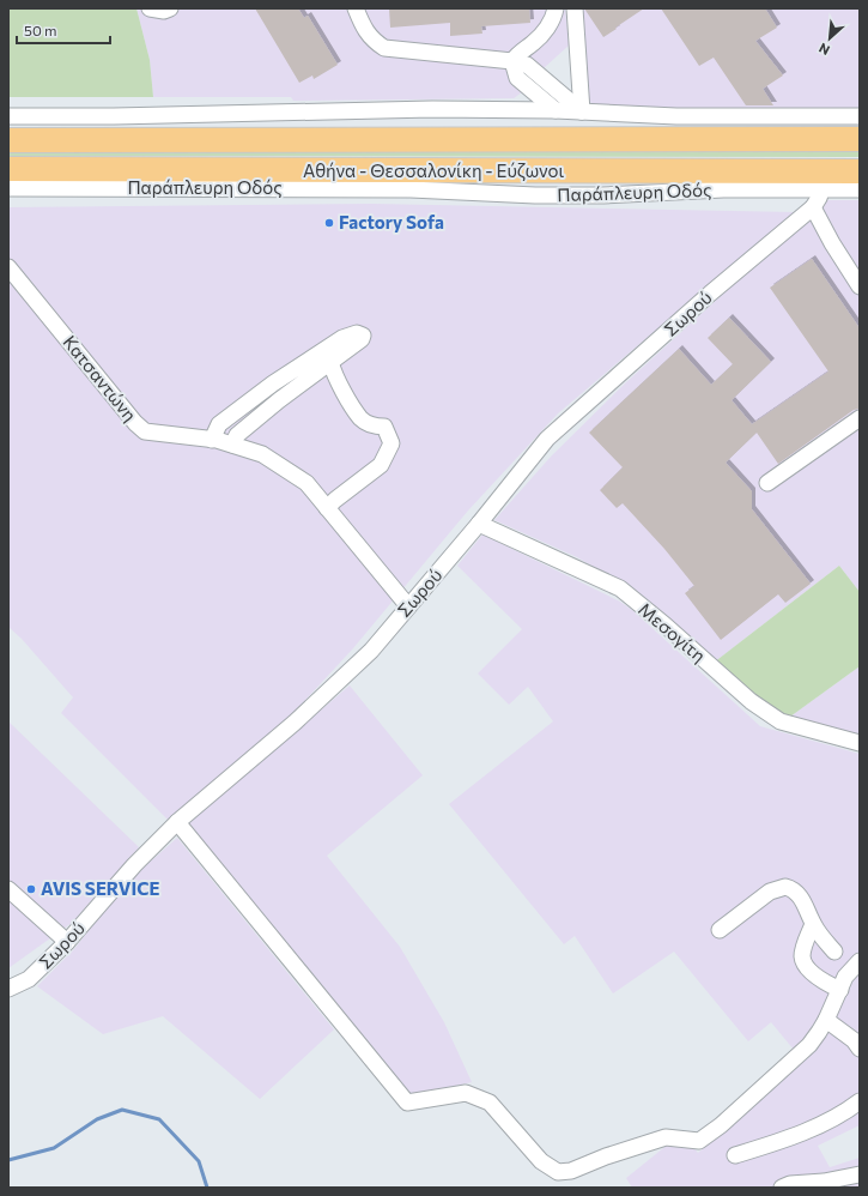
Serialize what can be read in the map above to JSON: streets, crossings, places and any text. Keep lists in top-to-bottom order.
{
  "streets": {
    "highway": ["Αθήνα - Θεσσαλονίκη - Εύζωνοι"],
    "street": [
      "Παράπλευρη Οδός",
      "Σωρού",
      "Κατσαντώνη",
      "Μεσογίτη"
    ]
  },
  "crossings": [
    ["Παράπλευρη Οδός", "Σωρού"],
    ["Σωρού", "Κατσαντώνη"],
    ["Σωρού", "Μεσογίτη"]
  ],
  "places": ["Factory Sofa", "AVIS SERVICE"],
  "scale_bar": "50 m",
  "north": "bottom left"
}
